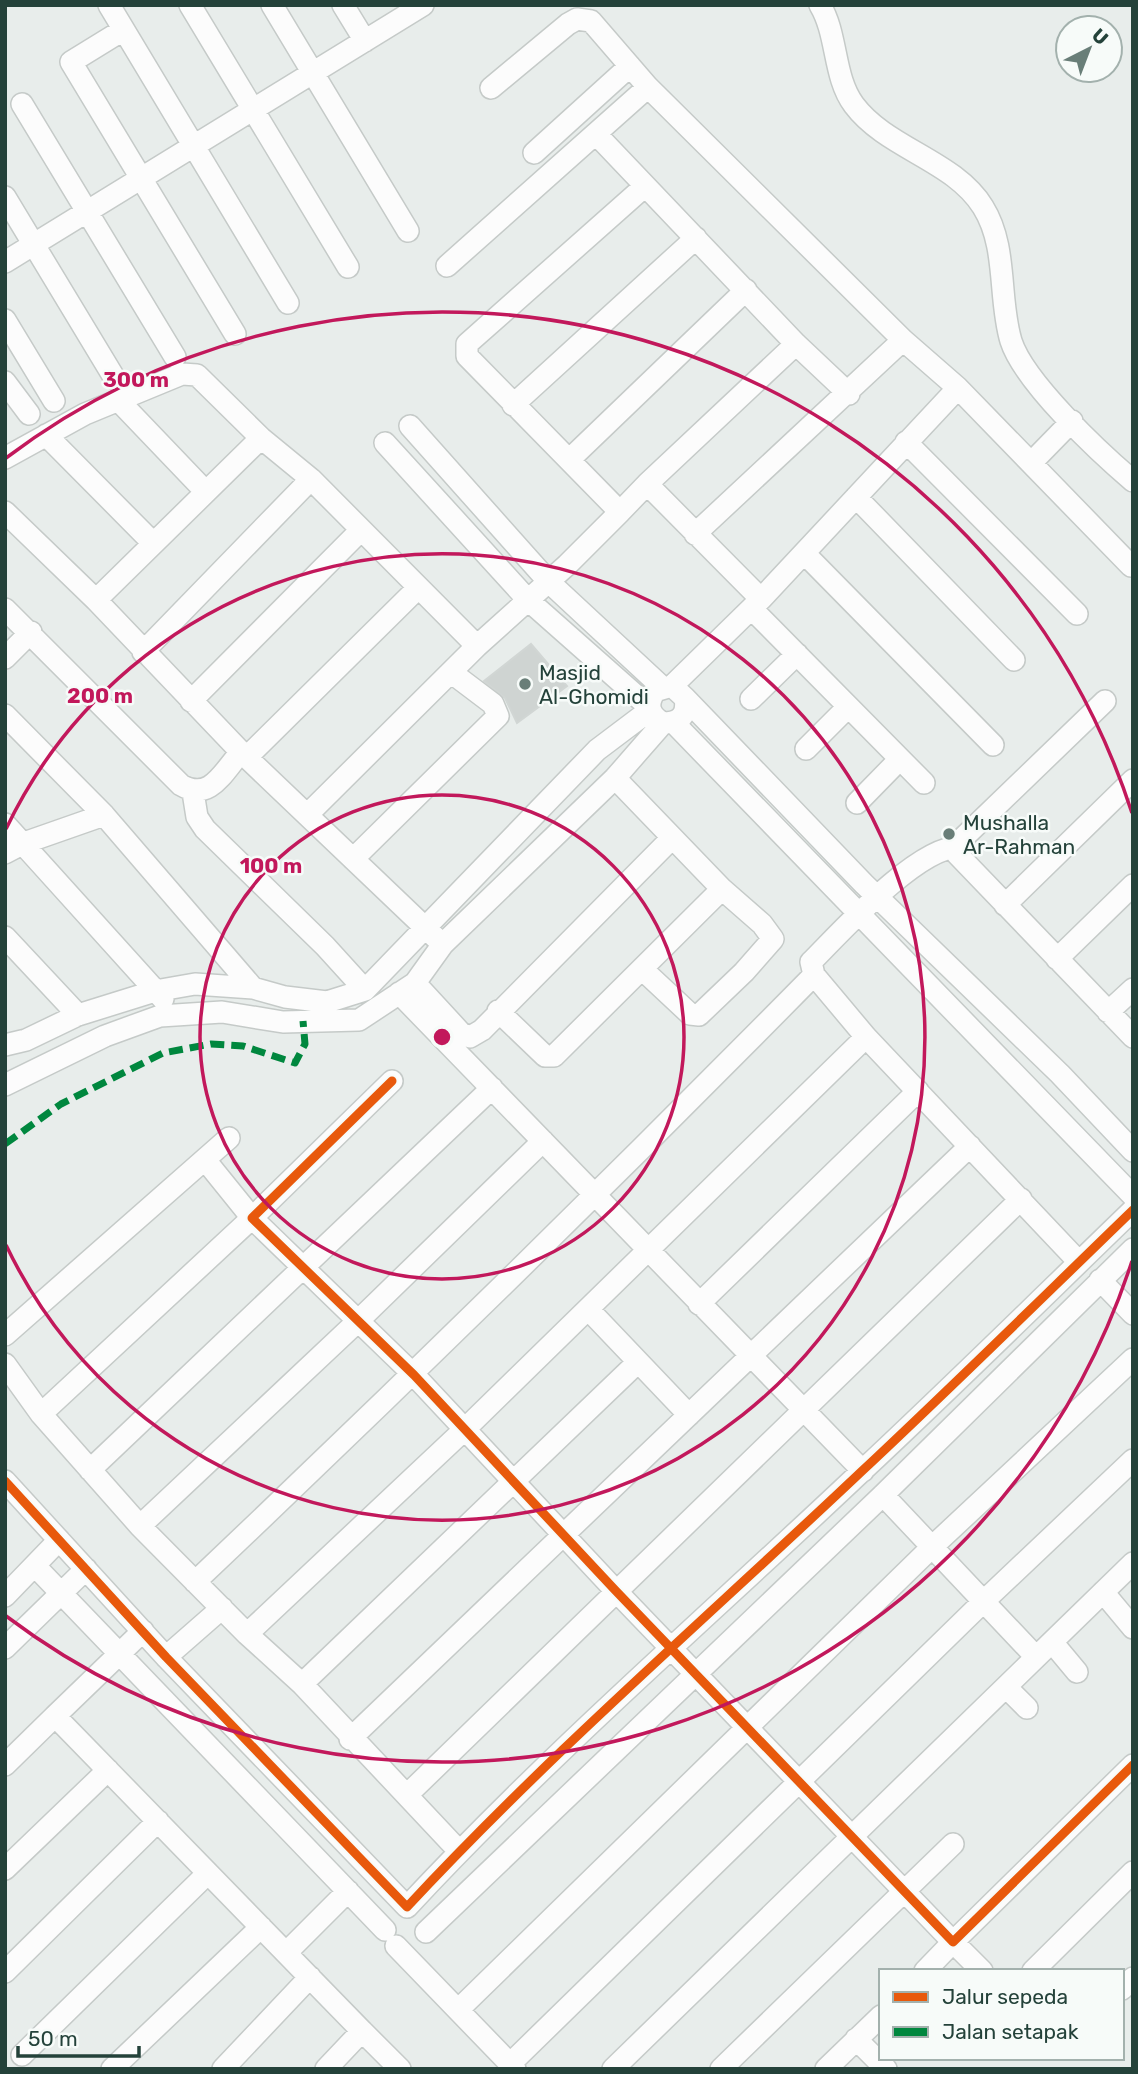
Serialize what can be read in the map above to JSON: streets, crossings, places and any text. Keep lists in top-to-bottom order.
{
  "places": ["Masjid Al-Ghomidi", "Mushalla Ar-Rahman"],
  "legend": ["Jalur sepeda", "Jalan setapak"],
  "scale_bar": "50 m",
  "north": "top right",
  "rings": ["300 m", "200 m", "100 m"]
}
